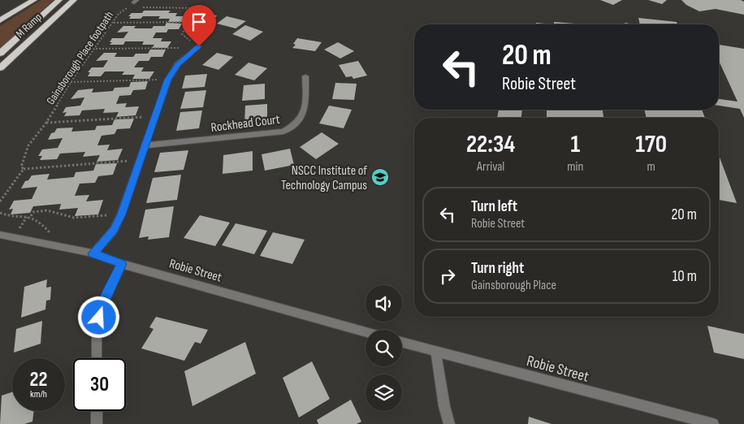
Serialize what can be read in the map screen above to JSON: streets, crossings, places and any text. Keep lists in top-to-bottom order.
{
  "streets": {
    "highway": ["M Ramp"],
    "street": ["Rockhead Court", "Robie Street"],
    "path": ["Gainsborough Place footpath"]
  },
  "places": {
    "school or university": ["NSCC Institute of Technology Campus"]
  },
  "page": {
    "turn": ["20 m", "Robie Street"],
    "eta": [
      "22:34",
      "Arrival",
      "1",
      "min",
      "170",
      "m"
    ],
    "list": [
      {
        "name": "Turn left",
        "note": "Robie Street",
        "value": "20 m"
      },
      {
        "name": "Turn right",
        "note": "Gainsborough Place",
        "value": "10 m"
      }
    ],
    "speed": "22 km/h",
    "limit": "30"
  }
}
